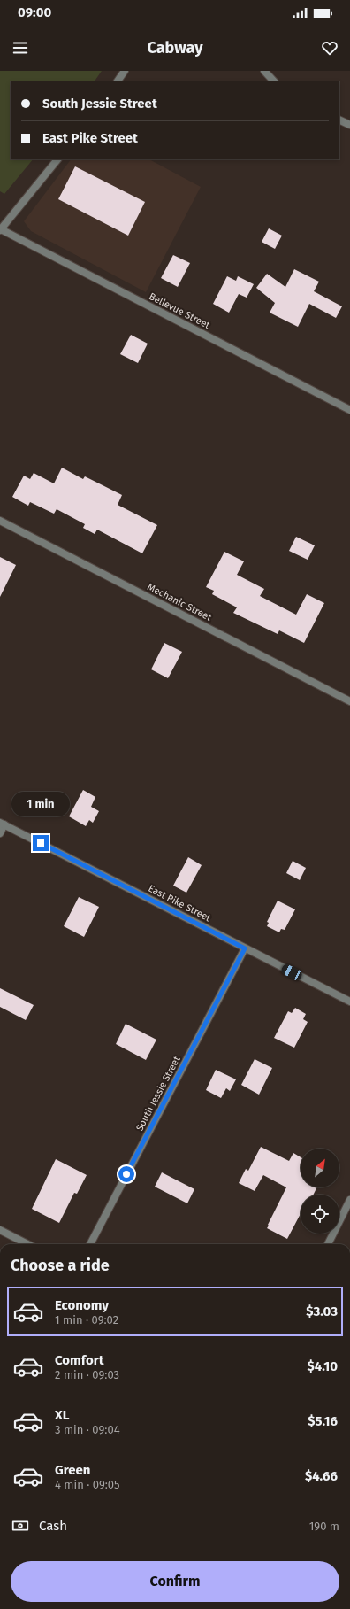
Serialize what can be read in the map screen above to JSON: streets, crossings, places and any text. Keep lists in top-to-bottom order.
{
  "streets": {
    "street": [
      "Bellevue Street",
      "Mechanic Street",
      "East Pike Street",
      "South Jessie Street"
    ]
  },
  "crossings": [
    ["East Pike Street", "South Jessie Street"]
  ],
  "north": "top right",
  "page": {
    "status": "09:00",
    "header": "Cabway",
    "banner": ["South Jessie Street", "East Pike Street"],
    "bubble": "1 min",
    "heading": "Choose a ride",
    "list": [
      {
        "name": "Economy",
        "note": "1 min · 09:02",
        "value": "$3.03"
      },
      {
        "name": "Comfort",
        "note": "2 min · 09:03",
        "value": "$4.10"
      },
      {
        "name": "XL",
        "note": "3 min · 09:04",
        "value": "$5.16"
      },
      {
        "name": "Green",
        "note": "4 min · 09:05",
        "value": "$4.66"
      }
    ],
    "pay": ["Cash", "190 m"],
    "buttons": "Confirm"
  }
}
